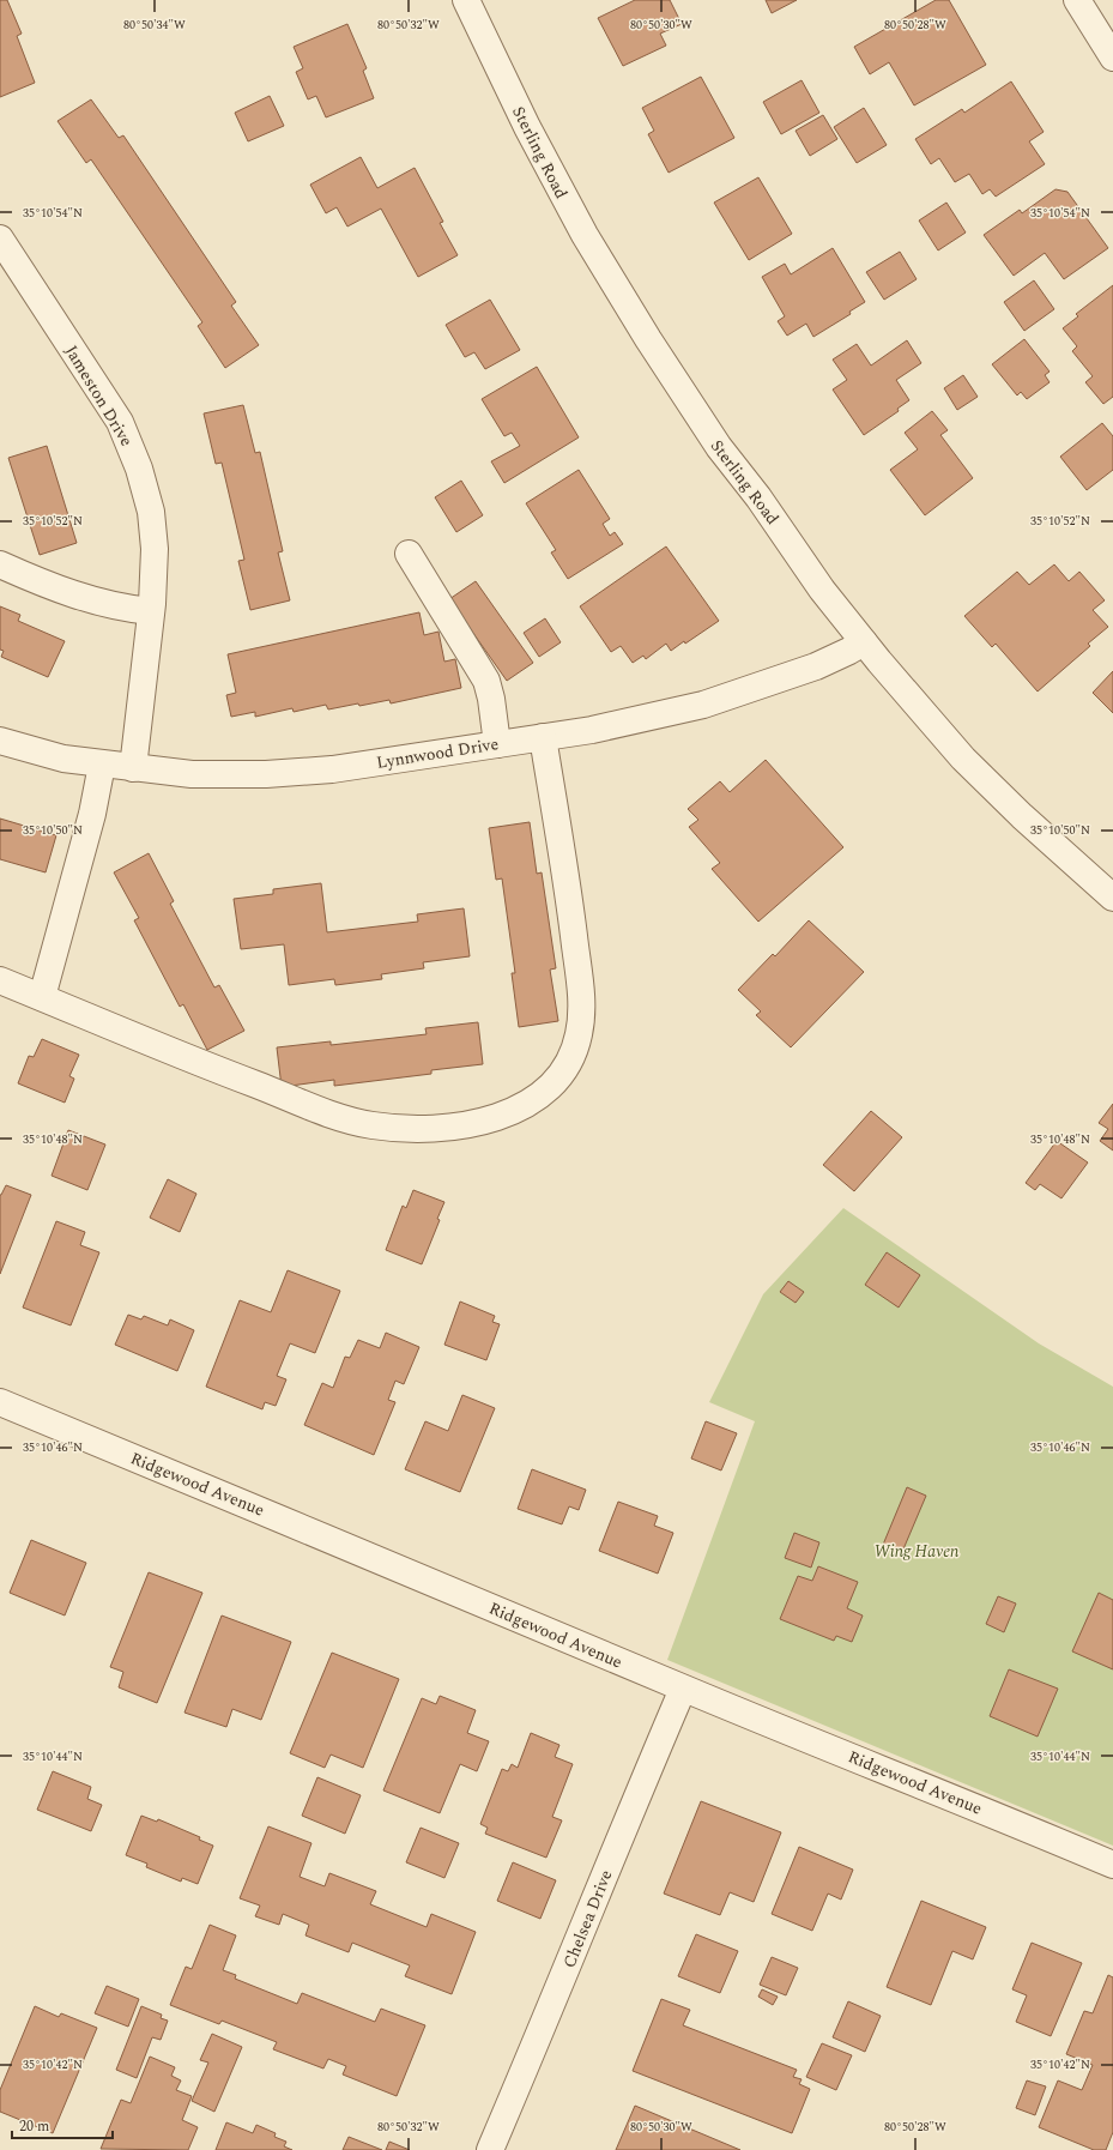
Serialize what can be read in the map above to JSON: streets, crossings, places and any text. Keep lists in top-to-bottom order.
{
  "streets": {
    "street": [
      "Sterling Road",
      "Jameston Drive",
      "Lynnwood Drive",
      "Ridgewood Avenue",
      "Chelsea Drive"
    ]
  },
  "crossings": [
    ["Sterling Road", "Lynnwood Drive"],
    ["Jameston Drive", "Lynnwood Drive"],
    ["Ridgewood Avenue", "Chelsea Drive"]
  ],
  "parks": ["Wing Haven"],
  "scale_bar": "20 m",
  "coordinates": [
    "80°50'34\"W",
    "80°50'32\"W",
    "80°50'30\"W",
    "80°50'28\"W",
    "35°10'54\"N",
    "35°10'52\"N",
    "35°10'50\"N",
    "35°10'48\"N",
    "35°10'46\"N",
    "35°10'44\"N",
    "35°10'42\"N"
  ]
}
